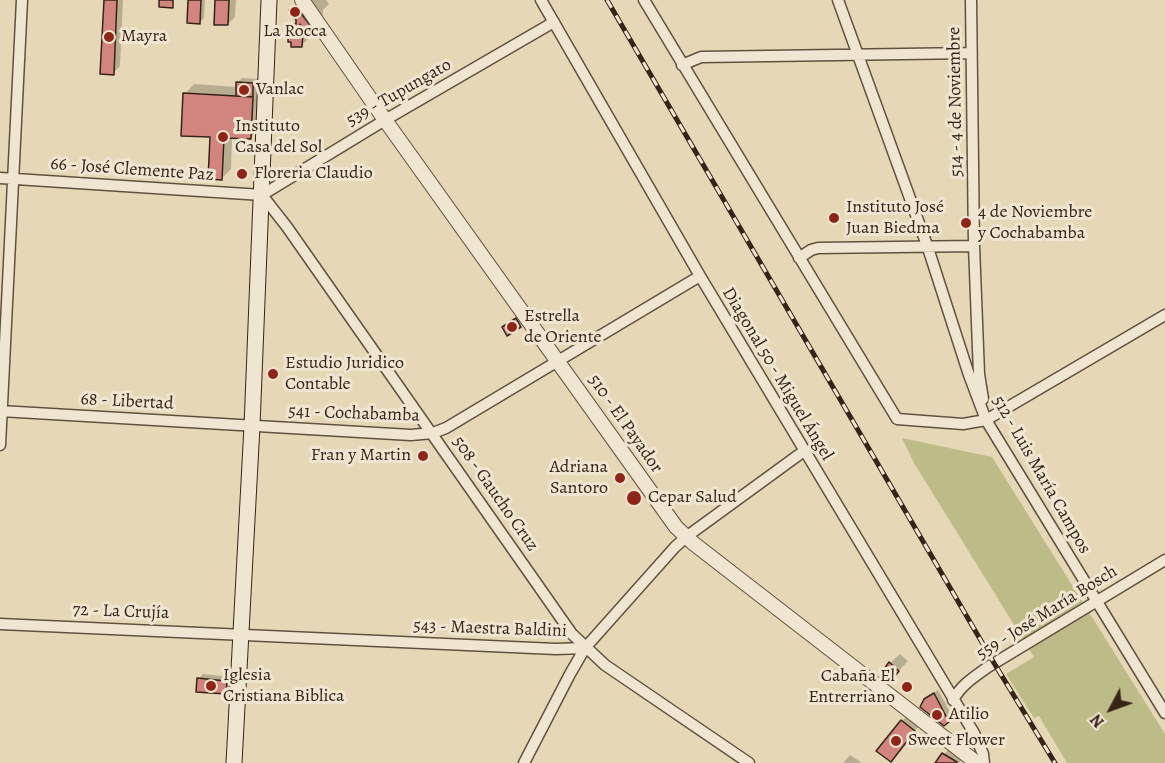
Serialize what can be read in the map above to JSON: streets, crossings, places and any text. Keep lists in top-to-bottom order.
{
  "streets": {
    "street": [
      "539 - Tupungato",
      "514 - 4 de Noviembre",
      "66 - José Clemente Paz",
      "Diagonal 50 - Miguel Ángel",
      "68 - Libertad",
      "541 - Cochabamba",
      "510 - El Payador",
      "512 - Luis María Campos",
      "508 - Gaucho Cruz",
      "72 - La Crujía",
      "559 - José María Bosch",
      "543 - Maestra Baldini"
    ]
  },
  "crossings": [
    ["539 - Tupungato", "66 - José Clemente Paz"],
    ["539 - Tupungato", "Diagonal 50 - Miguel Ángel"],
    ["539 - Tupungato", "510 - El Payador"],
    ["539 - Tupungato", "508 - Gaucho Cruz"],
    ["514 - 4 de Noviembre", "512 - Luis María Campos"],
    ["66 - José Clemente Paz", "508 - Gaucho Cruz"],
    ["Diagonal 50 - Miguel Ángel", "541 - Cochabamba"],
    ["Diagonal 50 - Miguel Ángel", "559 - José María Bosch"],
    ["Diagonal 50 - Miguel Ángel", "543 - Maestra Baldini"],
    ["68 - Libertad", "541 - Cochabamba"],
    ["541 - Cochabamba", "510 - El Payador"],
    ["541 - Cochabamba", "508 - Gaucho Cruz"],
    ["510 - El Payador", "543 - Maestra Baldini"],
    ["512 - Luis María Campos", "559 - José María Bosch"],
    ["508 - Gaucho Cruz", "543 - Maestra Baldini"],
    ["72 - La Crujía", "543 - Maestra Baldini"]
  ],
  "places": [
    "La Rocca",
    "Mayra",
    "Vanlac",
    "Instituto Casa del Sol",
    "Floreria Claudio",
    "Instituto José Juan Biedma",
    "4 de Noviembre y Cochabamba",
    "Estrella de Oriente",
    "Estudio Juridico Contable",
    "Fran y Martin",
    "Adriana Santoro",
    "Cepar Salud",
    "Iglesia Cristiana Biblica",
    "Cabaña El Entrerriano",
    "Atilio",
    "Sweet Flower"
  ],
  "north": "bottom left"
}
